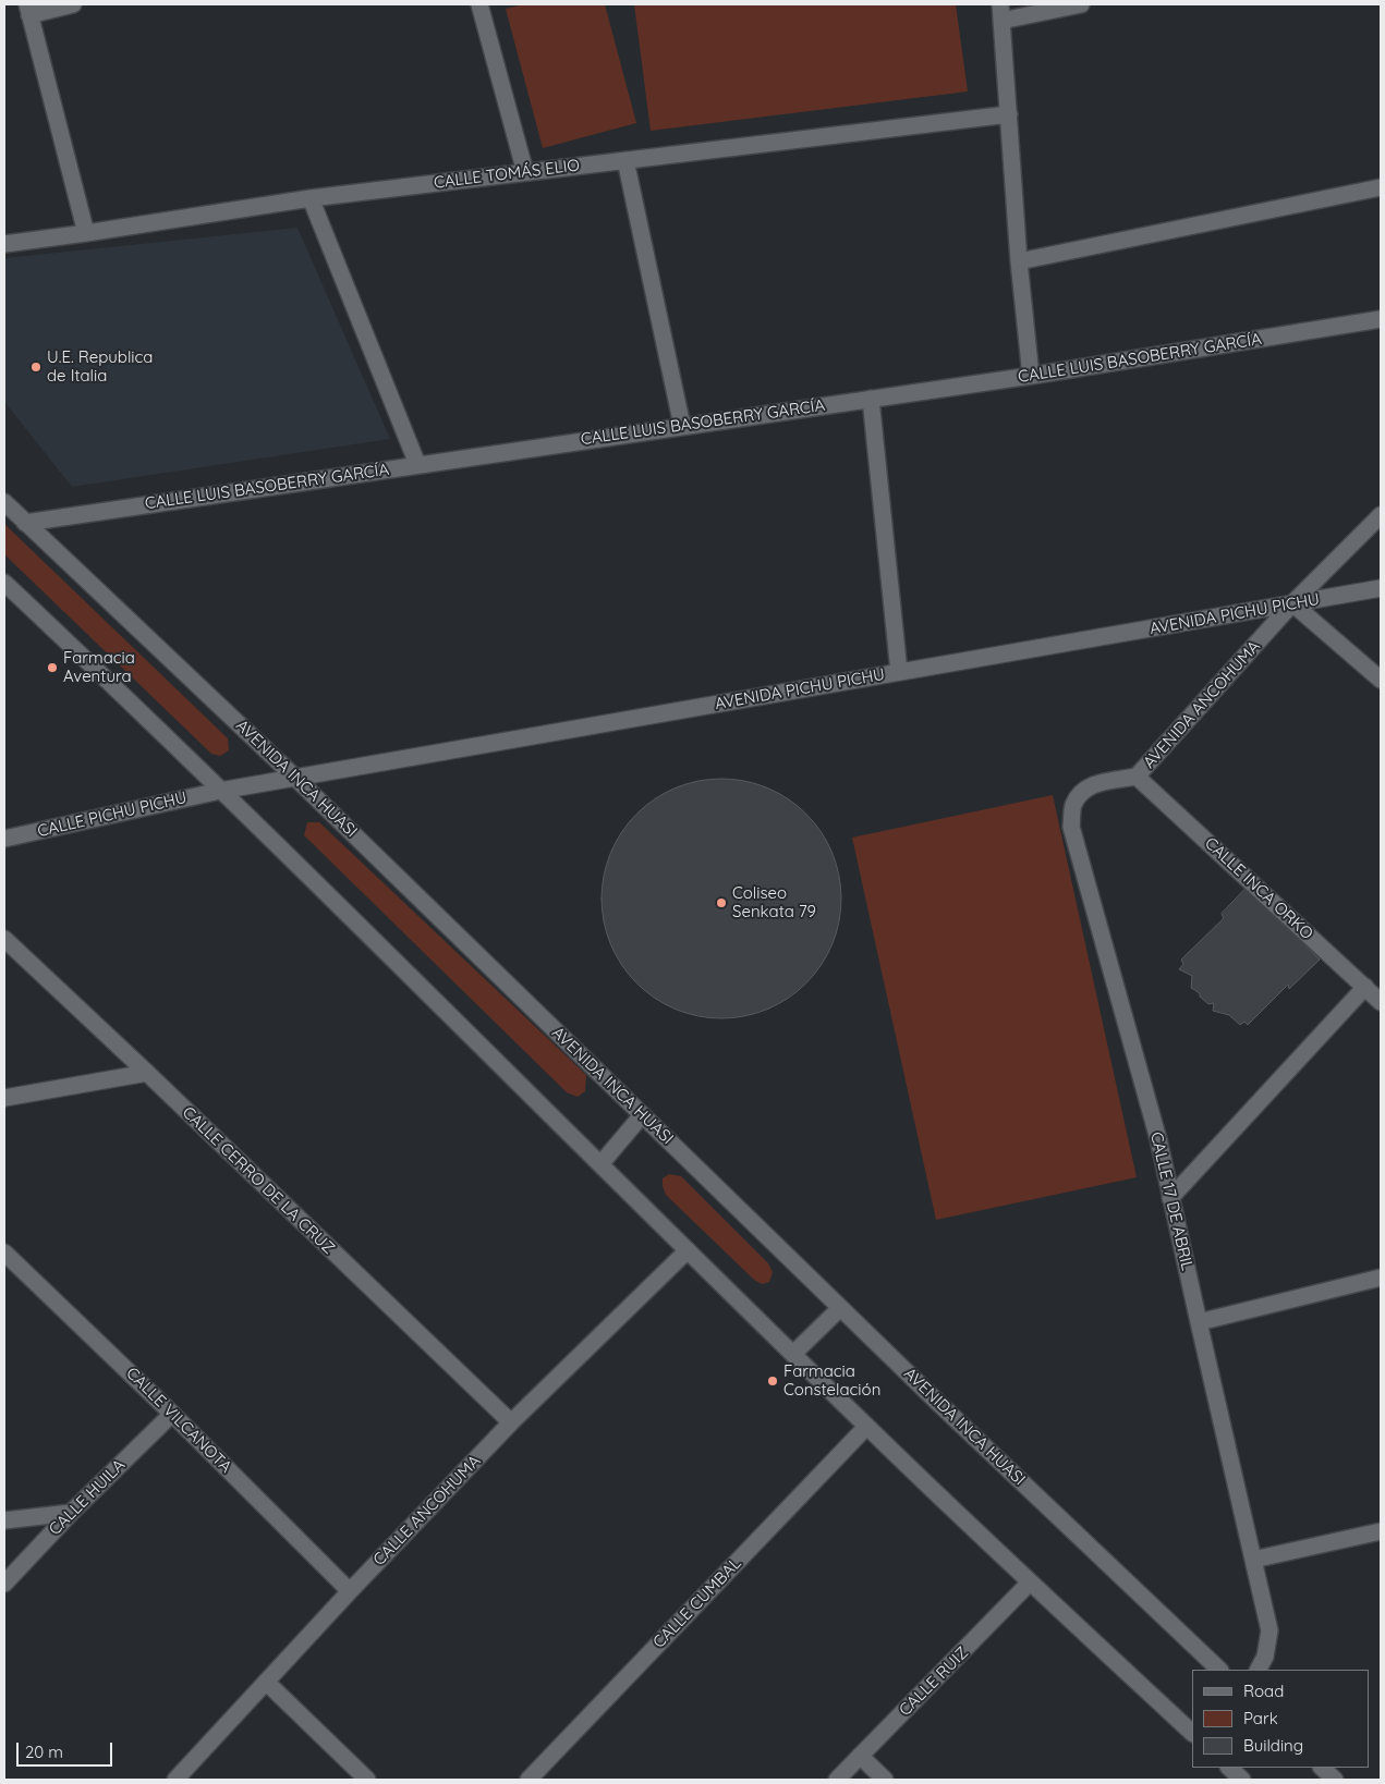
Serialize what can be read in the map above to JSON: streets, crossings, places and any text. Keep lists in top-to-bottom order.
{
  "streets": {
    "street": [
      "CALLE TOMÁS ELIO",
      "CALLE LUIS BASOBERRY GARCÍA",
      "AVENIDA PICHU PICHU",
      "AVENIDA ANCOHUMA",
      "AVENIDA INCA HUASI",
      "CALLE PICHU PICHU",
      "CALLE INCA ORKO",
      "CALLE CERRO DE LA CRUZ",
      "CALLE 17 DE ABRIL",
      "CALLE VILCANOTA",
      "CALLE HUILA",
      "CALLE ANCOHUMA",
      "CALLE CUMBAL",
      "CALLE RUIZ"
    ]
  },
  "crossings": [
    ["CALLE LUIS BASOBERRY GARCÍA", "AVENIDA INCA HUASI"],
    ["AVENIDA PICHU PICHU", "AVENIDA ANCOHUMA"],
    ["AVENIDA PICHU PICHU", "AVENIDA INCA HUASI"],
    ["AVENIDA PICHU PICHU", "CALLE PICHU PICHU"],
    ["AVENIDA ANCOHUMA", "CALLE INCA ORKO"],
    ["AVENIDA ANCOHUMA", "CALLE 17 DE ABRIL"],
    ["CALLE INCA ORKO", "CALLE 17 DE ABRIL"],
    ["CALLE CERRO DE LA CRUZ", "CALLE ANCOHUMA"],
    ["CALLE VILCANOTA", "CALLE HUILA"],
    ["CALLE VILCANOTA", "CALLE ANCOHUMA"]
  ],
  "places": [
    "U.E. Republica de Italia",
    "Farmacia Aventura",
    "Coliseo Senkata 79",
    "Farmacia Constelación"
  ],
  "legend": ["Road", "Park", "Building"],
  "scale_bar": "20 m"
}
